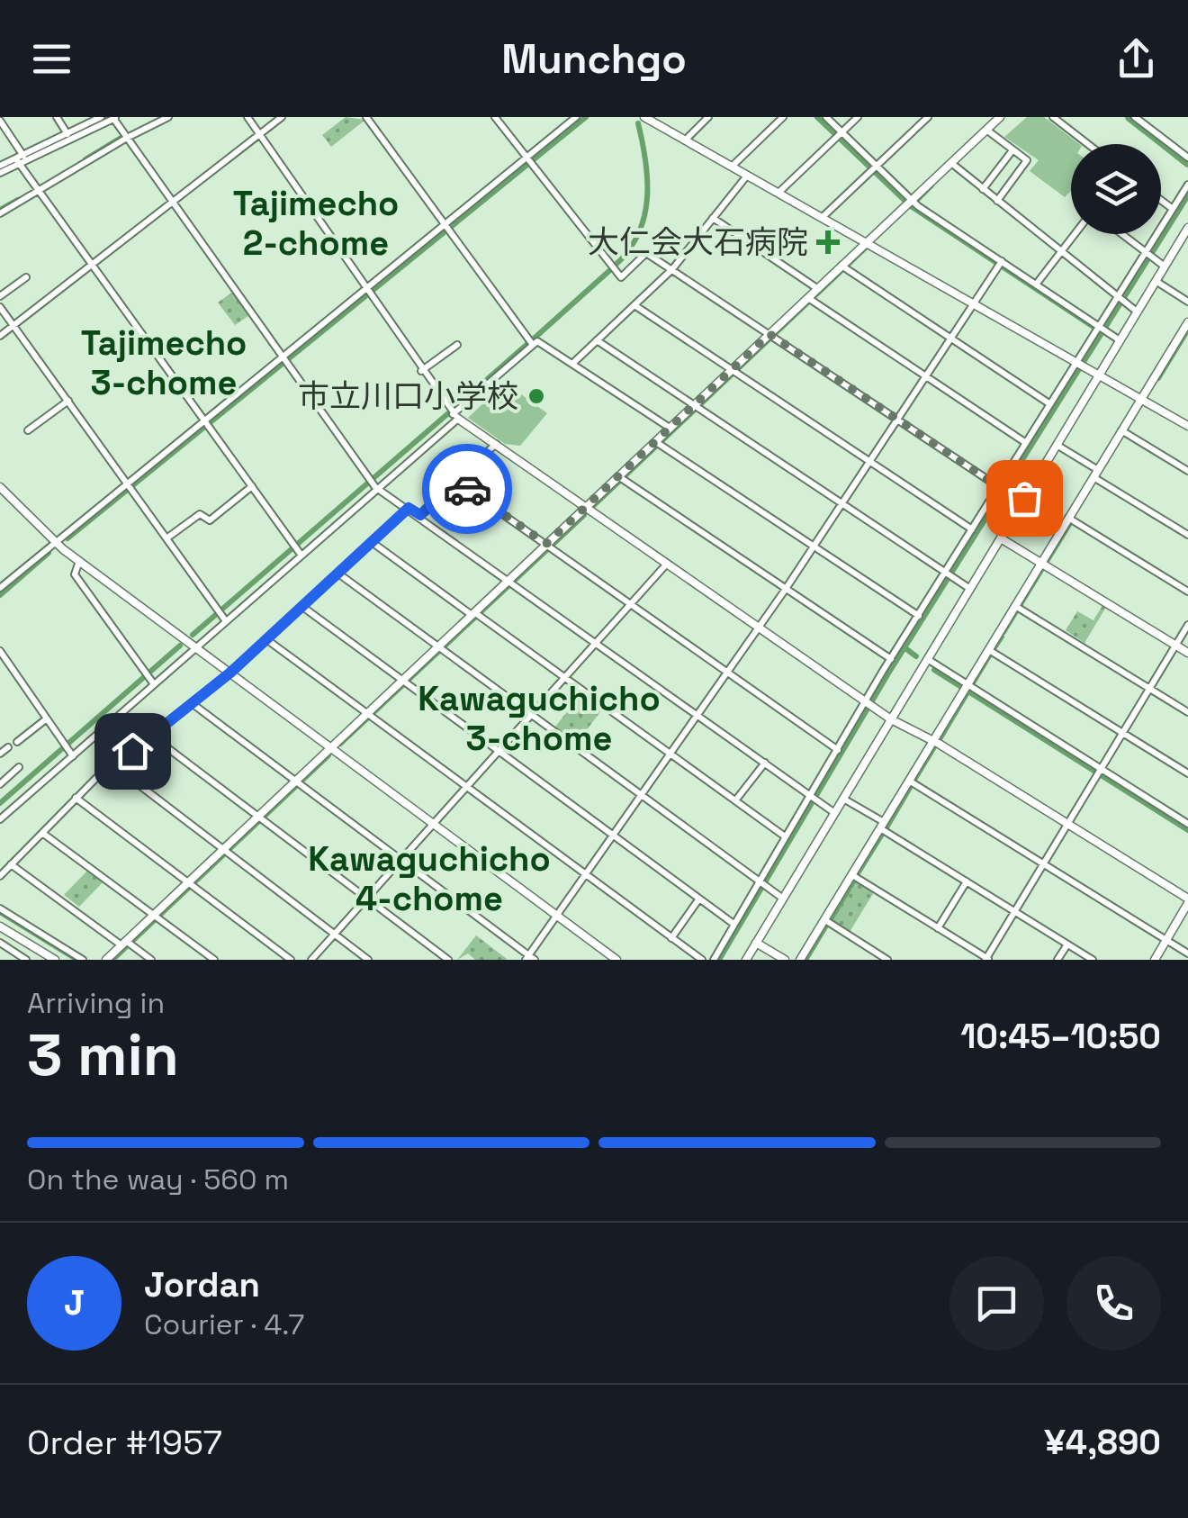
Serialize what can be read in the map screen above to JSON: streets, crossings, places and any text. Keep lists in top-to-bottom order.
{
  "districts": [
    "Tajimecho 2-chome",
    "Tajimecho 3-chome",
    "Kawaguchicho 3-chome",
    "Kawaguchicho 4-chome"
  ],
  "places": {
    "health": ["大仁会大石病院"],
    "other": ["市立川口小学校"]
  },
  "page": {
    "header": "Munchgo",
    "heading": ["3 min", "Arriving in", "10:45–10:50"],
    "panel": [
      "Jordan",
      "Courier · 4.7",
      "Order #1957",
      "¥4,890"
    ],
    "bar": "On the way · 560 m",
    "round": "J"
  }
}
